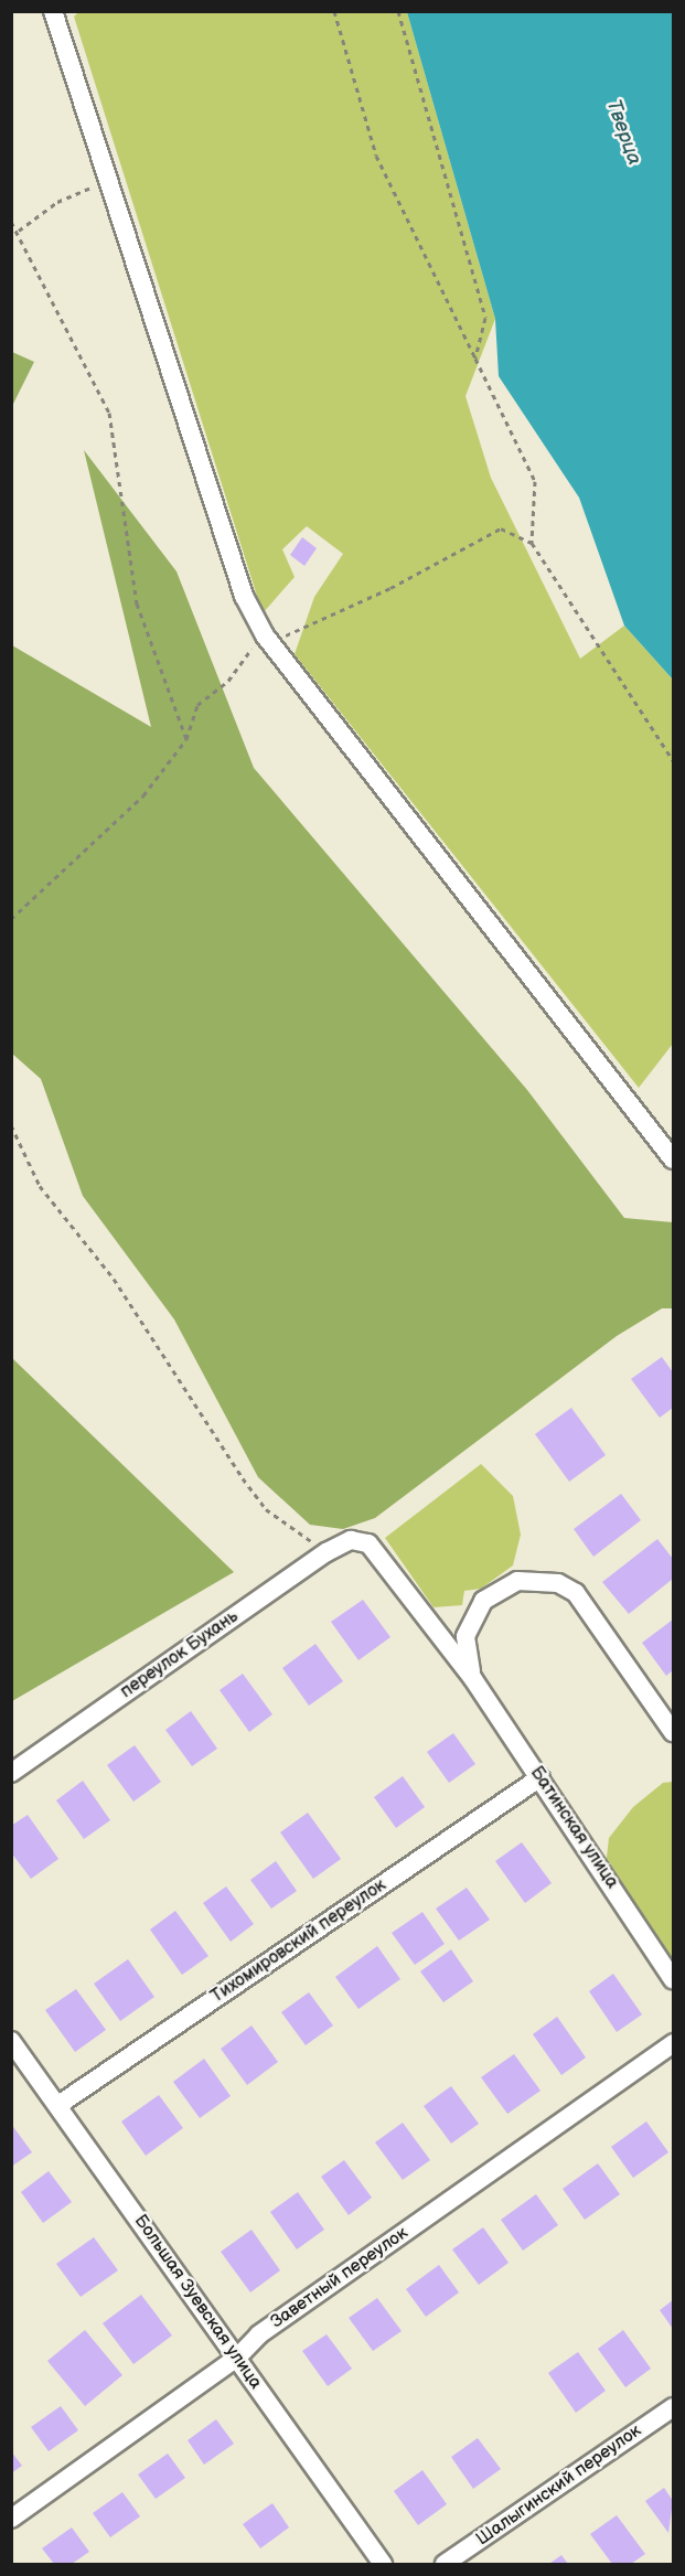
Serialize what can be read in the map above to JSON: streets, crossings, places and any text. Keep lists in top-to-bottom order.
{
  "streets": {
    "street": [
      "переулок Бухань",
      "Батинская улица",
      "Тихомировский переулок",
      "Заветный переулок",
      "Большая Зуевская улица",
      "Шалыгинский переулок"
    ]
  },
  "crossings": [
    ["переулок Бухань", "Батинская улица"],
    ["Батинская улица", "Тихомировский переулок"],
    ["Тихомировский переулок", "Большая Зуевская улица"],
    ["Заветный переулок", "Большая Зуевская улица"]
  ],
  "water": ["Тверца"]
}
